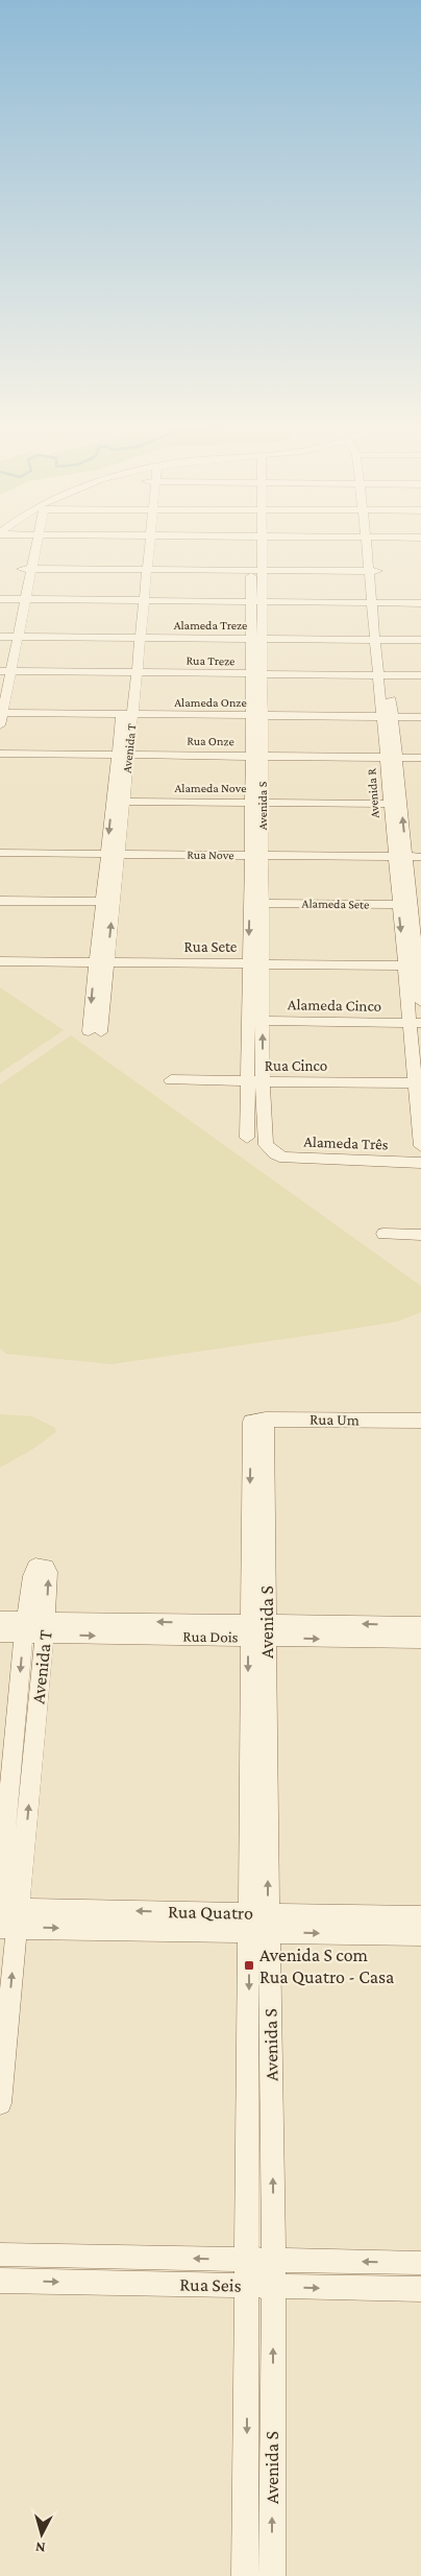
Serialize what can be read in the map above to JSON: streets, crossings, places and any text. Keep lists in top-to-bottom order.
{
  "streets": {
    "street": [
      "Alameda Treze",
      "Rua Treze",
      "Alameda Onze",
      "Rua Onze",
      "Avenida T",
      "Alameda Nove",
      "Avenida R",
      "Avenida S",
      "Rua Nove",
      "Alameda Sete",
      "Rua Sete",
      "Alameda Cinco",
      "Rua Cinco",
      "Alameda Três",
      "Rua Um",
      "Rua Dois",
      "Rua Quatro",
      "Rua Seis"
    ]
  },
  "crossings": [
    ["Alameda Treze", "Avenida T"],
    ["Alameda Treze", "Avenida R"],
    ["Alameda Treze", "Avenida S"],
    ["Rua Treze", "Avenida T"],
    ["Rua Treze", "Avenida R"],
    ["Rua Treze", "Avenida S"],
    ["Alameda Onze", "Avenida T"],
    ["Alameda Onze", "Avenida R"],
    ["Alameda Onze", "Avenida S"],
    ["Rua Onze", "Avenida T"],
    ["Rua Onze", "Avenida R"],
    ["Rua Onze", "Avenida S"],
    ["Avenida T", "Alameda Nove"],
    ["Avenida T", "Rua Nove"],
    ["Avenida T", "Rua Sete"],
    ["Avenida T", "Rua Dois"],
    ["Avenida T", "Rua Quatro"],
    ["Alameda Nove", "Avenida R"],
    ["Alameda Nove", "Avenida S"],
    ["Avenida R", "Rua Nove"],
    ["Avenida R", "Alameda Sete"],
    ["Avenida R", "Rua Sete"],
    ["Avenida R", "Alameda Cinco"],
    ["Avenida R", "Rua Cinco"],
    ["Avenida S", "Rua Nove"],
    ["Avenida S", "Alameda Sete"],
    ["Avenida S", "Rua Sete"],
    ["Avenida S", "Alameda Cinco"],
    ["Avenida S", "Rua Cinco"],
    ["Avenida S", "Alameda Três"],
    ["Avenida S", "Rua Um"],
    ["Avenida S", "Rua Dois"],
    ["Avenida S", "Rua Quatro"],
    ["Avenida S", "Rua Seis"]
  ],
  "places": {
    "transit": ["Avenida S com Rua Quatro - Casa"]
  },
  "north": "bottom"
}
